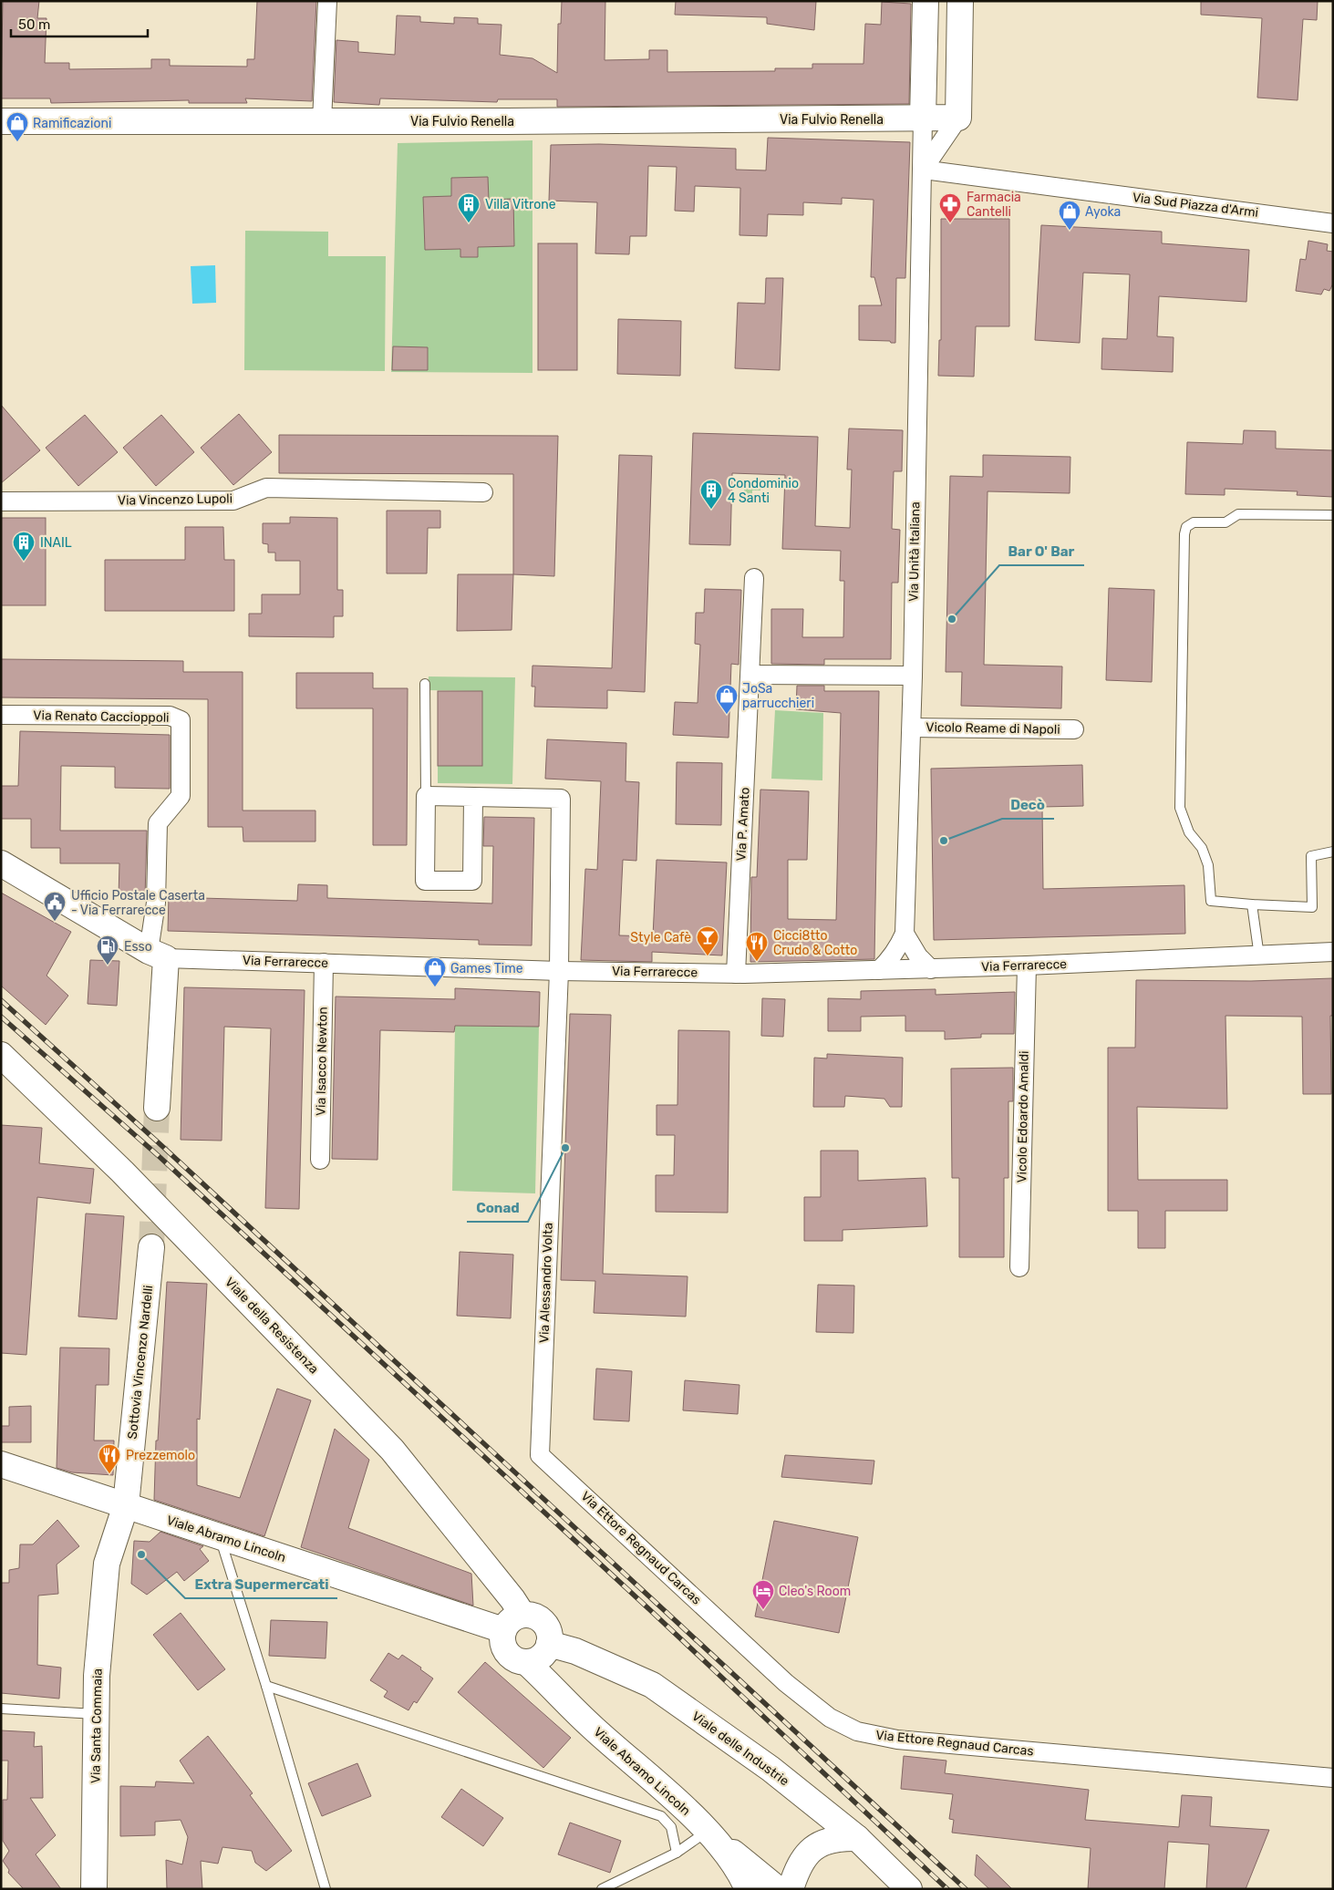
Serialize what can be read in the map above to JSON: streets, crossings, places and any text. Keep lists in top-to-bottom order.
{
  "streets": {
    "street": [
      "Via Fulvio Renella",
      "Via Sud Piazza d'Armi",
      "Via Vincenzo Lupoli",
      "Via Unità Italiana",
      "Via Renato Caccioppoli",
      "Vicolo Reame di Napoli",
      "Via P. Amato",
      "Via Ferrarecce",
      "Via Isacco Newton",
      "Vicolo Edoardo Amaldi",
      "Via Alessandro Volta",
      "Viale della Resistenza",
      "Sottovia Vincenzo Nardelli",
      "Viale Abramo Lincoln",
      "Via Ettore Regnaud Carcas",
      "Via Santa Commaia",
      "Viale delle Industrie"
    ]
  },
  "crossings": [
    ["Via Fulvio Renella", "Via Unità Italiana"],
    ["Via Sud Piazza d'Armi", "Via Unità Italiana"],
    ["Via Unità Italiana", "Vicolo Reame di Napoli"],
    ["Via Unità Italiana", "Via Ferrarecce"],
    ["Via Renato Caccioppoli", "Via Ferrarecce"],
    ["Via P. Amato", "Via Ferrarecce"],
    ["Via Ferrarecce", "Via Isacco Newton"],
    ["Via Ferrarecce", "Vicolo Edoardo Amaldi"],
    ["Via Ferrarecce", "Via Alessandro Volta"],
    ["Via Alessandro Volta", "Via Ettore Regnaud Carcas"],
    ["Viale della Resistenza", "Viale Abramo Lincoln"],
    ["Viale della Resistenza", "Viale delle Industrie"],
    ["Sottovia Vincenzo Nardelli", "Viale Abramo Lincoln"],
    ["Sottovia Vincenzo Nardelli", "Via Santa Commaia"],
    ["Viale Abramo Lincoln", "Via Santa Commaia"],
    ["Viale Abramo Lincoln", "Viale delle Industrie"]
  ],
  "places": {
    "shop": [
      "Ramificazioni",
      "Ayoka",
      "JoSa parrucchieri",
      "Games Time"
    ],
    "building": ["Villa Vitrone", "Condominio 4 Santi", "INAIL"],
    "pharmacy": ["Farmacia Cantelli"],
    "other": [
      "Bar O' Bar",
      "Decò",
      "Conad",
      "Extra Supermercati"
    ],
    "public building": ["Ufficio Postale Caserta - Via Ferrarecce"],
    "bar": ["Style Cafè"],
    "restaurant": ["Cicci8tto Crudo & Cotto", "Prezzemolo"],
    "fuel station": ["Esso"],
    "hotel": ["Cleo's Room"]
  },
  "scale_bar": "50 m"
}
